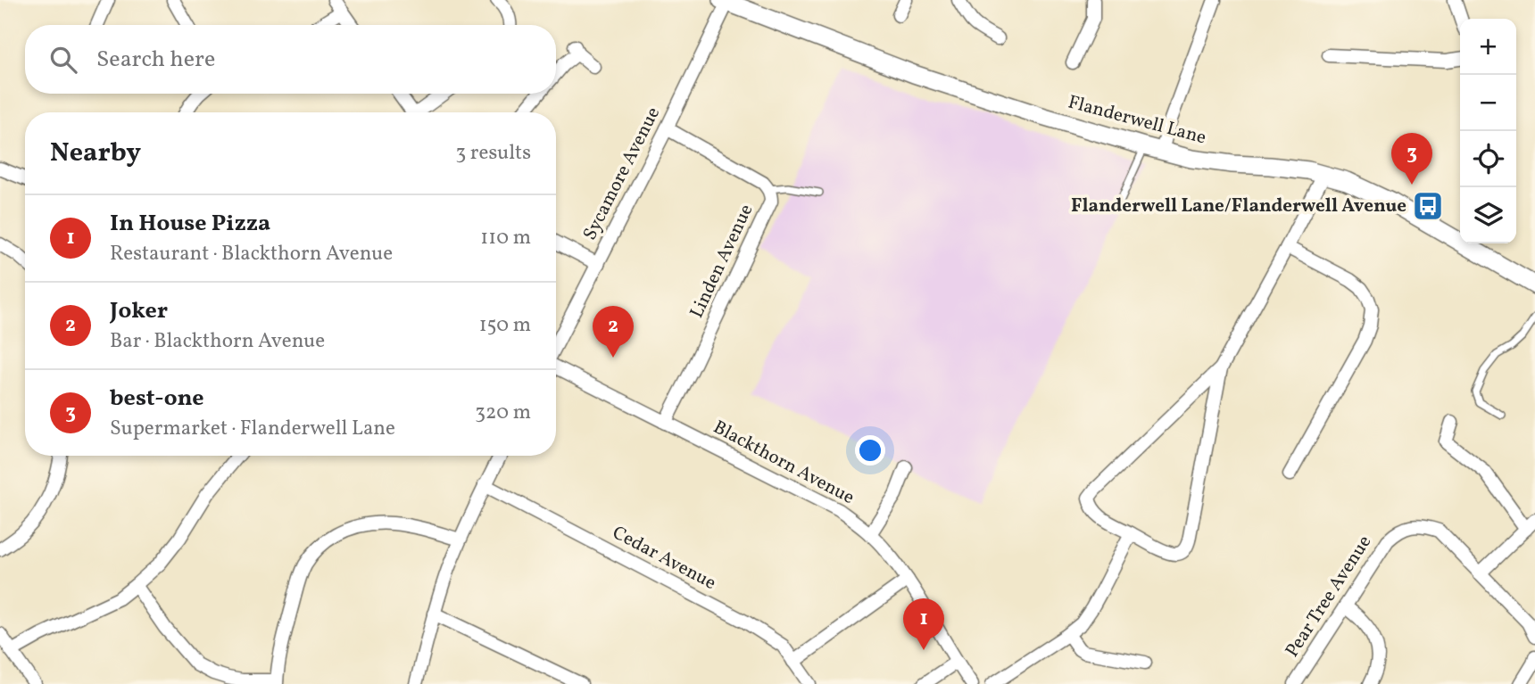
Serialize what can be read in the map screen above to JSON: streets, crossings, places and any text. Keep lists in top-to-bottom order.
{
  "streets": {
    "street": [
      "Flanderwell Lane",
      "Sycamore Avenue",
      "Linden Avenue",
      "Blackthorn Avenue",
      "Cedar Avenue",
      "Pear Tree Avenue"
    ]
  },
  "crossings": [
    ["Flanderwell Lane", "Sycamore Avenue"],
    ["Sycamore Avenue", "Linden Avenue"],
    ["Linden Avenue", "Blackthorn Avenue"]
  ],
  "places": {
    "bus stop": ["Flanderwell Lane/Flanderwell Avenue"]
  },
  "page": {
    "map_buttons": ["+", "−"],
    "search": "Search here",
    "heading": ["Nearby", "3 results"],
    "pins": ["3", "2", "1"],
    "list": [
      {
        "mark": "1",
        "name": "In House Pizza",
        "note": "Restaurant · Blackthorn Avenue",
        "value": "110 m"
      },
      {
        "mark": "2",
        "name": "Joker",
        "note": "Bar · Blackthorn Avenue",
        "value": "150 m"
      },
      {
        "mark": "3",
        "name": "best-one",
        "note": "Supermarket · Flanderwell Lane",
        "value": "320 m"
      }
    ]
  }
}
